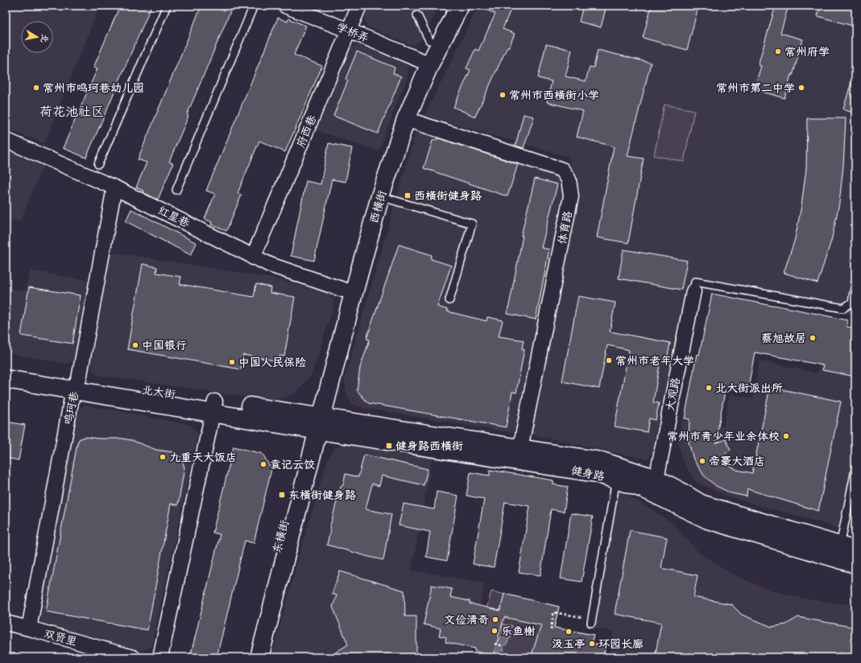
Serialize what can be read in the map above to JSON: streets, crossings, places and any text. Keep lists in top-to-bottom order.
{
  "streets": {
    "main road": [
      "西横街",
      "北大街",
      "健身路",
      "东横街"
    ],
    "street": [
      "学桥弄",
      "府西巷",
      "红星巷",
      "体育路",
      "大观路",
      "鸣珂巷",
      "双贤里"
    ]
  },
  "crossings": [
    ["学桥弄", "府西巷"],
    ["学桥弄", "西横街"],
    ["府西巷", "红星巷"],
    ["西横街", "红星巷"],
    ["西横街", "体育路"],
    ["西横街", "北大街"],
    ["西横街", "健身路"],
    ["西横街", "东横街"],
    ["红星巷", "鸣珂巷"],
    ["体育路", "健身路"],
    ["北大街", "鸣珂巷"],
    ["北大街", "健身路"],
    ["北大街", "东横街"],
    ["大观路", "健身路"],
    ["鸣珂巷", "双贤里"],
    ["健身路", "东横街"]
  ],
  "districts": ["荷花池社区"],
  "places": {
    "other": [
      "常州府学",
      "常州市鸣珂巷幼儿园",
      "常州市第二中学",
      "常州市西横街小学",
      "蔡旭故居",
      "中国银行",
      "常州市老年大学",
      "中国人民保险",
      "北大街派出所",
      "常州市青少年业余体校",
      "九重天大饭店",
      "帝豪大酒店",
      "袁记云饺",
      "文俭清奇",
      "乐鱼榭",
      "汲玉亭",
      "环园长廊"
    ],
    "transit": ["西横街健身路", "健身路西横街", "东横街健身路"]
  },
  "north": "right"
}
